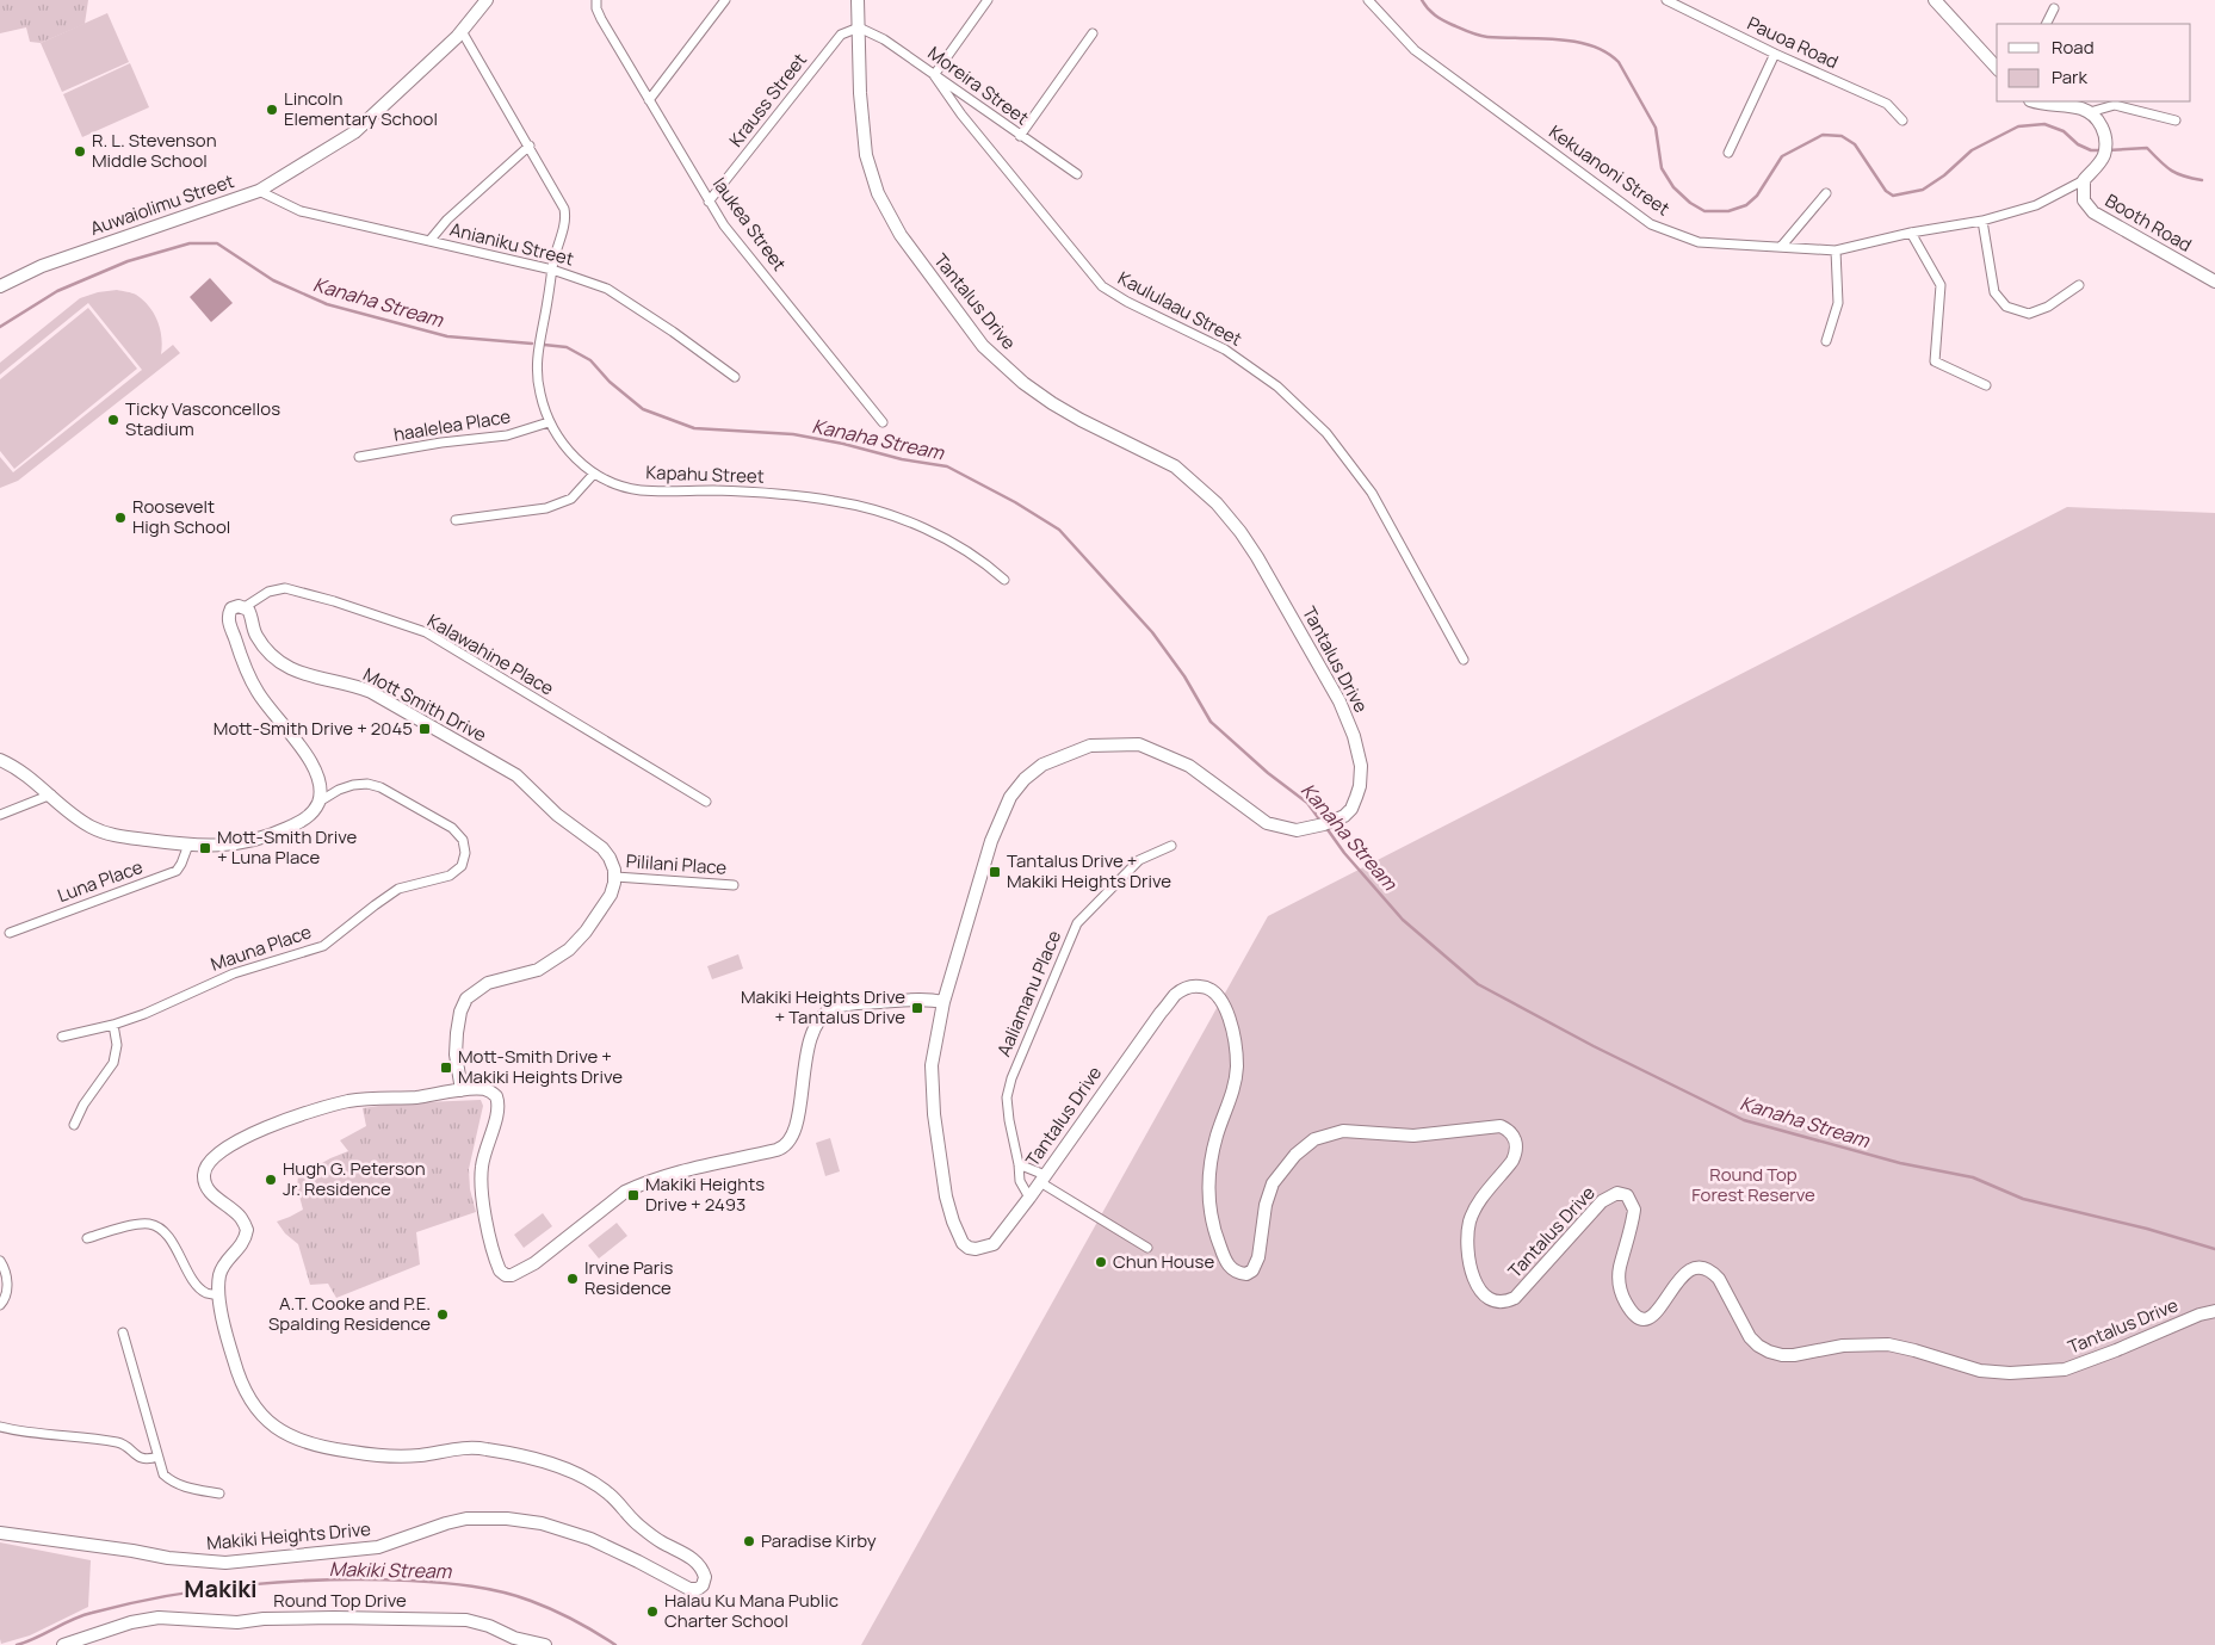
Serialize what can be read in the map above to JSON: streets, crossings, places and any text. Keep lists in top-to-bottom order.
{
  "streets": {
    "street": [
      "Pauoa Road",
      "Moreira Street",
      "Krauss Street",
      "Kekuanoni Street",
      "Auwaiolimu Street",
      "Booth Road",
      "Iaukea Street",
      "Anianiku Street",
      "Tantalus Drive",
      "Kaululaau Street",
      "haalelea Place",
      "Kapahu Street",
      "Kalawahine Place",
      "Mott Smith Drive",
      "Pililani Place",
      "Luna Place",
      "Mauna Place",
      "Aaliamanu Place",
      "Makiki Heights Drive",
      "Round Top Drive"
    ]
  },
  "crossings": [
    ["Moreira Street", "Krauss Street"],
    ["Moreira Street", "Tantalus Drive"],
    ["Moreira Street", "Kaululaau Street"],
    ["Krauss Street", "Iaukea Street"],
    ["Krauss Street", "Tantalus Drive"],
    ["Kekuanoni Street", "Booth Road"],
    ["Auwaiolimu Street", "Anianiku Street"],
    ["Auwaiolimu Street", "Kapahu Street"],
    ["Anianiku Street", "Kapahu Street"],
    ["Tantalus Drive", "Aaliamanu Place"],
    ["Tantalus Drive", "Makiki Heights Drive"],
    ["haalelea Place", "Kapahu Street"],
    ["Kalawahine Place", "Mott Smith Drive"],
    ["Mott Smith Drive", "Pililani Place"]
  ],
  "districts": ["Makiki"],
  "water": ["Kanaha Stream", "Makiki Stream"],
  "parks": ["Round Top Forest Reserve"],
  "places": {
    "other": [
      "Lincoln Elementary School",
      "R. L. Stevenson Middle School",
      "Ticky Vasconcellos Stadium",
      "Roosevelt High School",
      "Hugh G. Peterson Jr. Residence",
      "Chun House",
      "Irvine Paris Residence",
      "A.T. Cooke and P.E. Spalding Residence",
      "Paradise Kirby",
      "Halau Ku Mana Public Charter School"
    ],
    "transit": [
      "Mott-Smith Drive + 2045",
      "Mott-Smith Drive + Luna Place",
      "Tantalus Drive + Makiki Heights Drive",
      "Makiki Heights Drive + Tantalus Drive",
      "Mott-Smith Drive + Makiki Heights Drive",
      "Makiki Heights Drive + 2493"
    ]
  },
  "legend": ["Road", "Park"]
}
